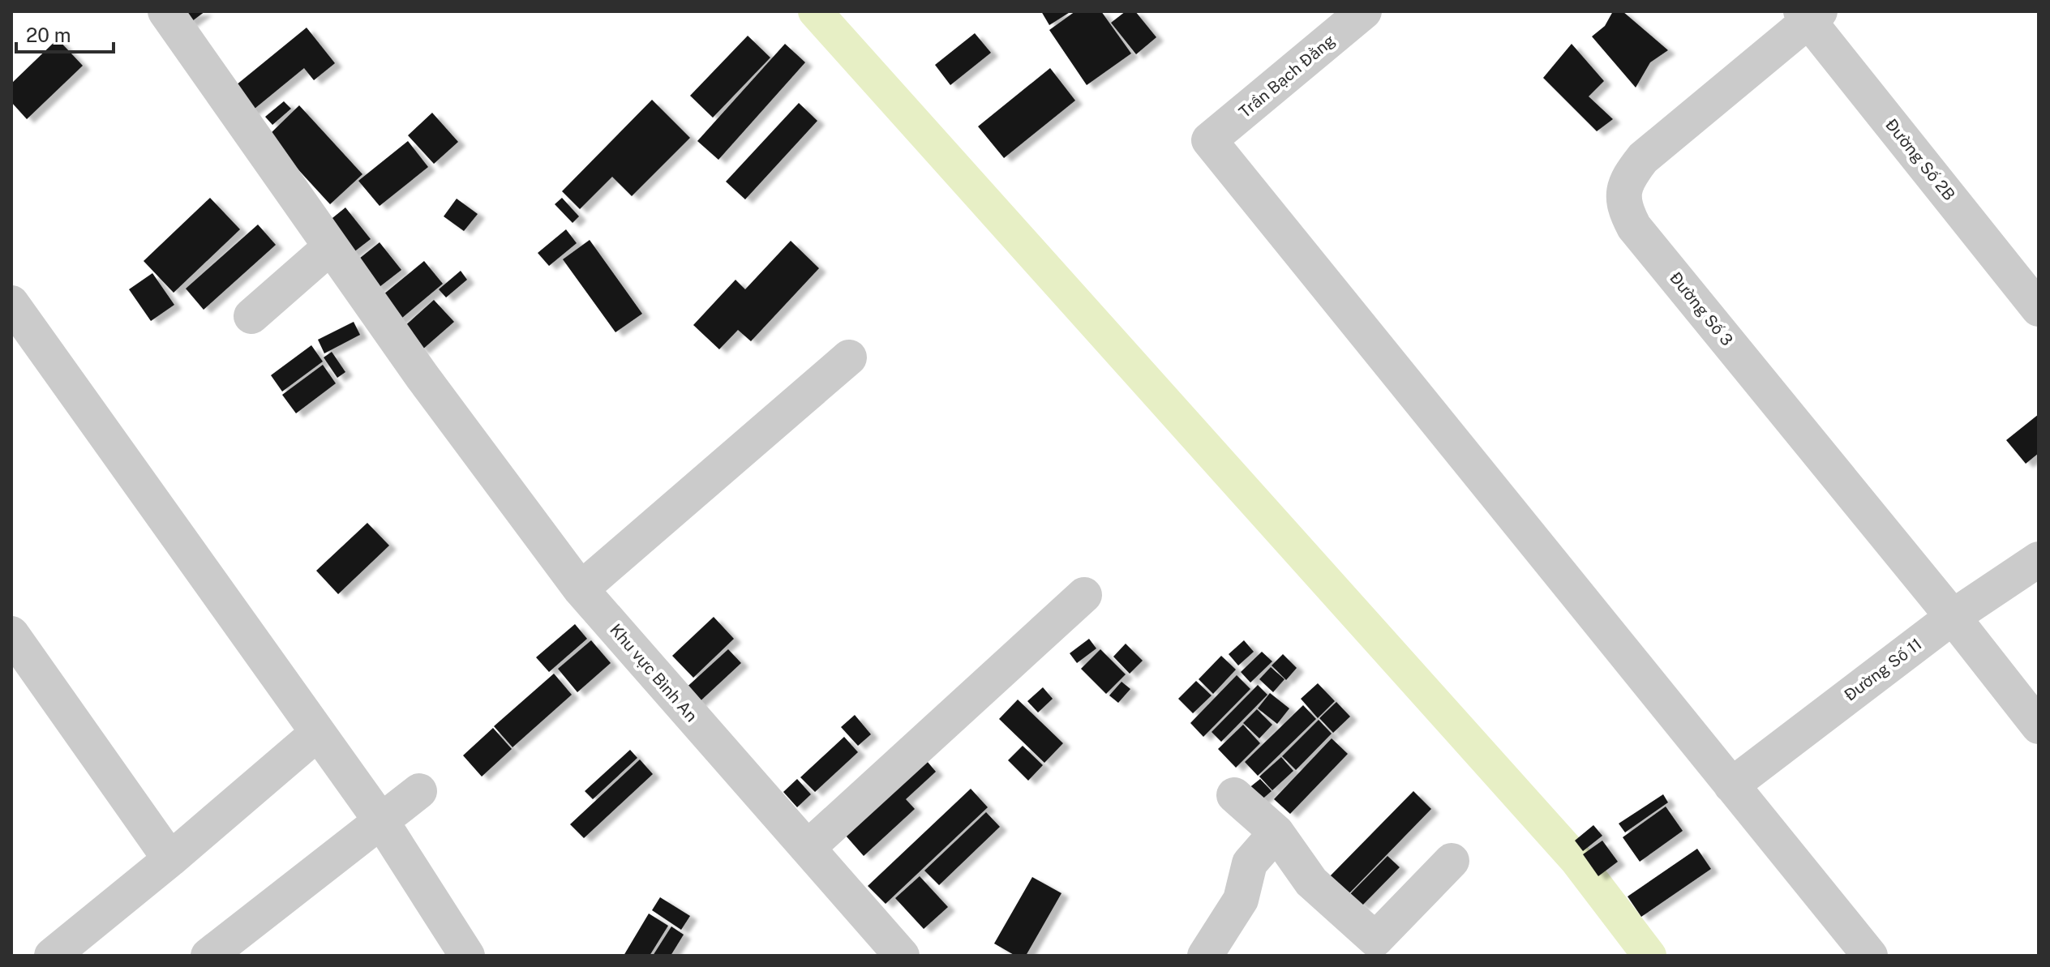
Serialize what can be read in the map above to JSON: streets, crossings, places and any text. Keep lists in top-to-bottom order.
{
  "streets": {
    "street": [
      "Trần Bạch Đằng",
      "Đường Số 2B",
      "Đường Số 3",
      "Đường Số 11",
      "Khu vực Bình An"
    ]
  },
  "crossings": [
    ["Trần Bạch Đằng", "Đường Số 11"],
    ["Đường Số 2B", "Đường Số 3"],
    ["Đường Số 3", "Đường Số 11"]
  ],
  "scale_bar": "20 m"
}
